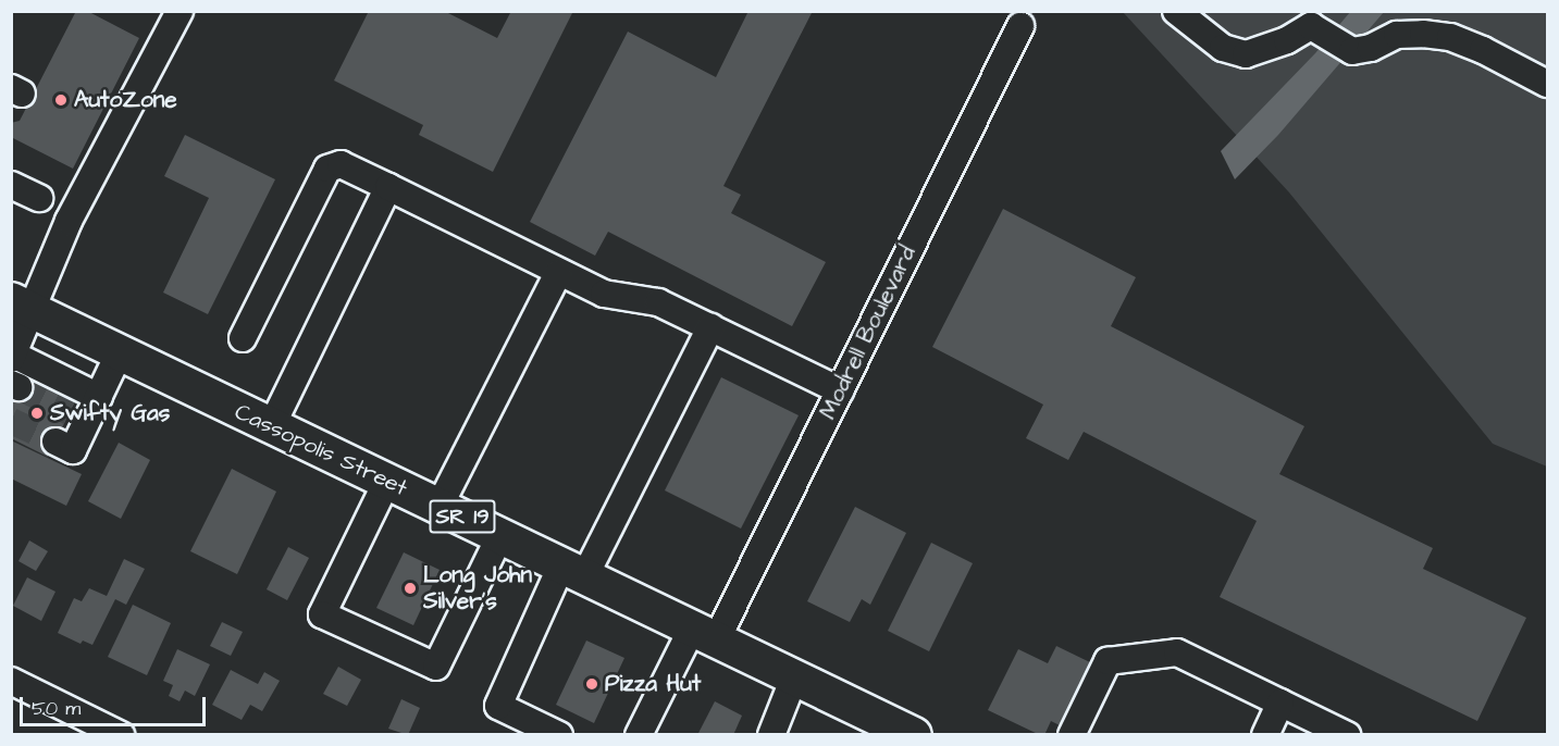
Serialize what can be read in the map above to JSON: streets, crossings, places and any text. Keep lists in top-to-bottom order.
{
  "streets": {
    "main road": ["Cassopolis Street", "SR 19"],
    "street": ["Modrell Boulevard"]
  },
  "crossings": [
    ["Modrell Boulevard", "Cassopolis Street"]
  ],
  "places": [
    "AutoZone",
    "Swifty Gas",
    "Long John Silver's",
    "Pizza Hut"
  ],
  "scale_bar": "50 m"
}
